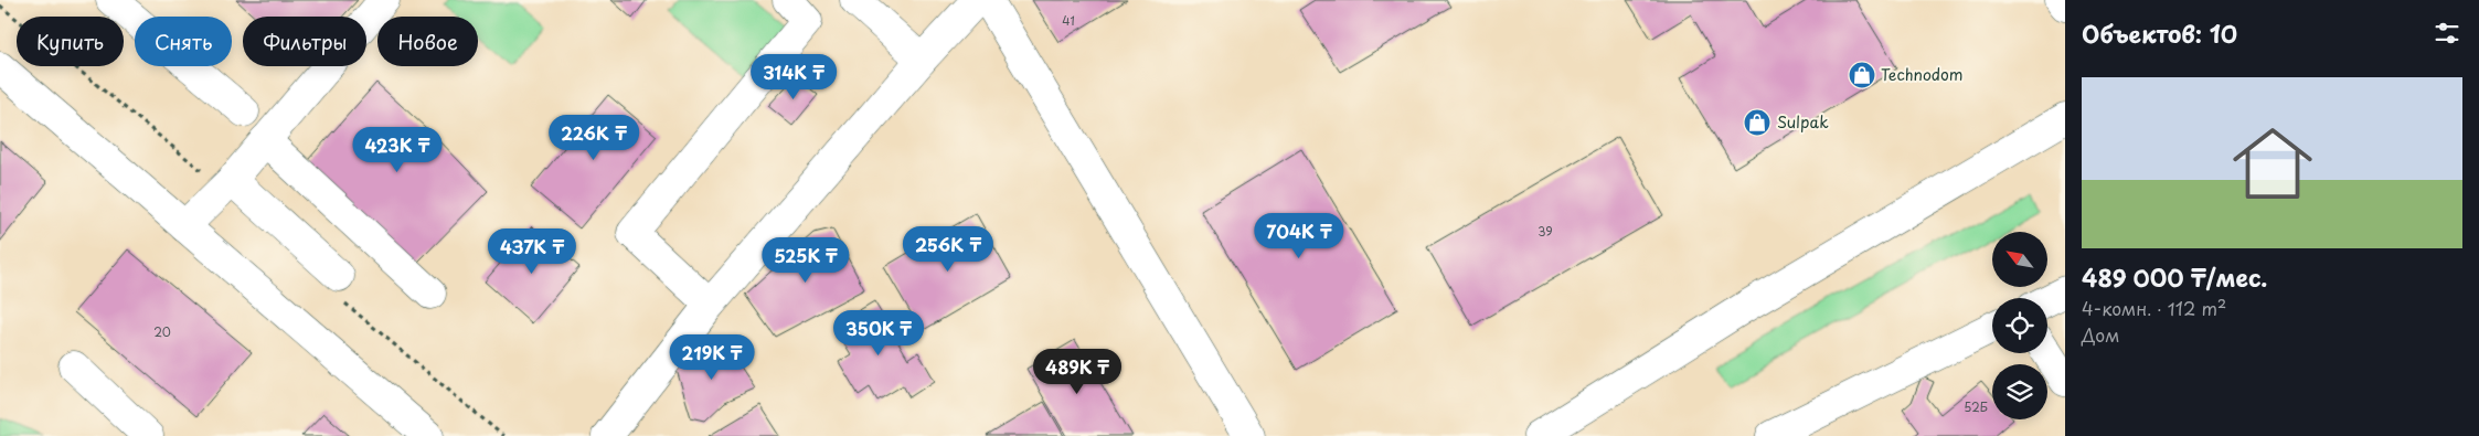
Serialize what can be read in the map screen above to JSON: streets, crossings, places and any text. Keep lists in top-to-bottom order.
{
  "places": {
    "shop": ["Technodom", "Sulpak"]
  },
  "house_numbers": [
    "41",
    "39",
    "20",
    "52Б"
  ],
  "north": "top left",
  "page": {
    "heading": "Объектов: 10",
    "chip": [
      "Купить",
      "Снять",
      "Фильтры",
      "Новое"
    ],
    "price": [
      "314K ₸",
      "226K ₸",
      "423K ₸",
      "704K ₸",
      "256K ₸",
      "437K ₸",
      "525K ₸",
      "350K ₸",
      "219K ₸",
      "489K ₸"
    ],
    "list": [
      {
        "name": "489 000 ₸/мес.",
        "note": "4-комн. · 112 m² · Дом"
      }
    ]
  }
}
